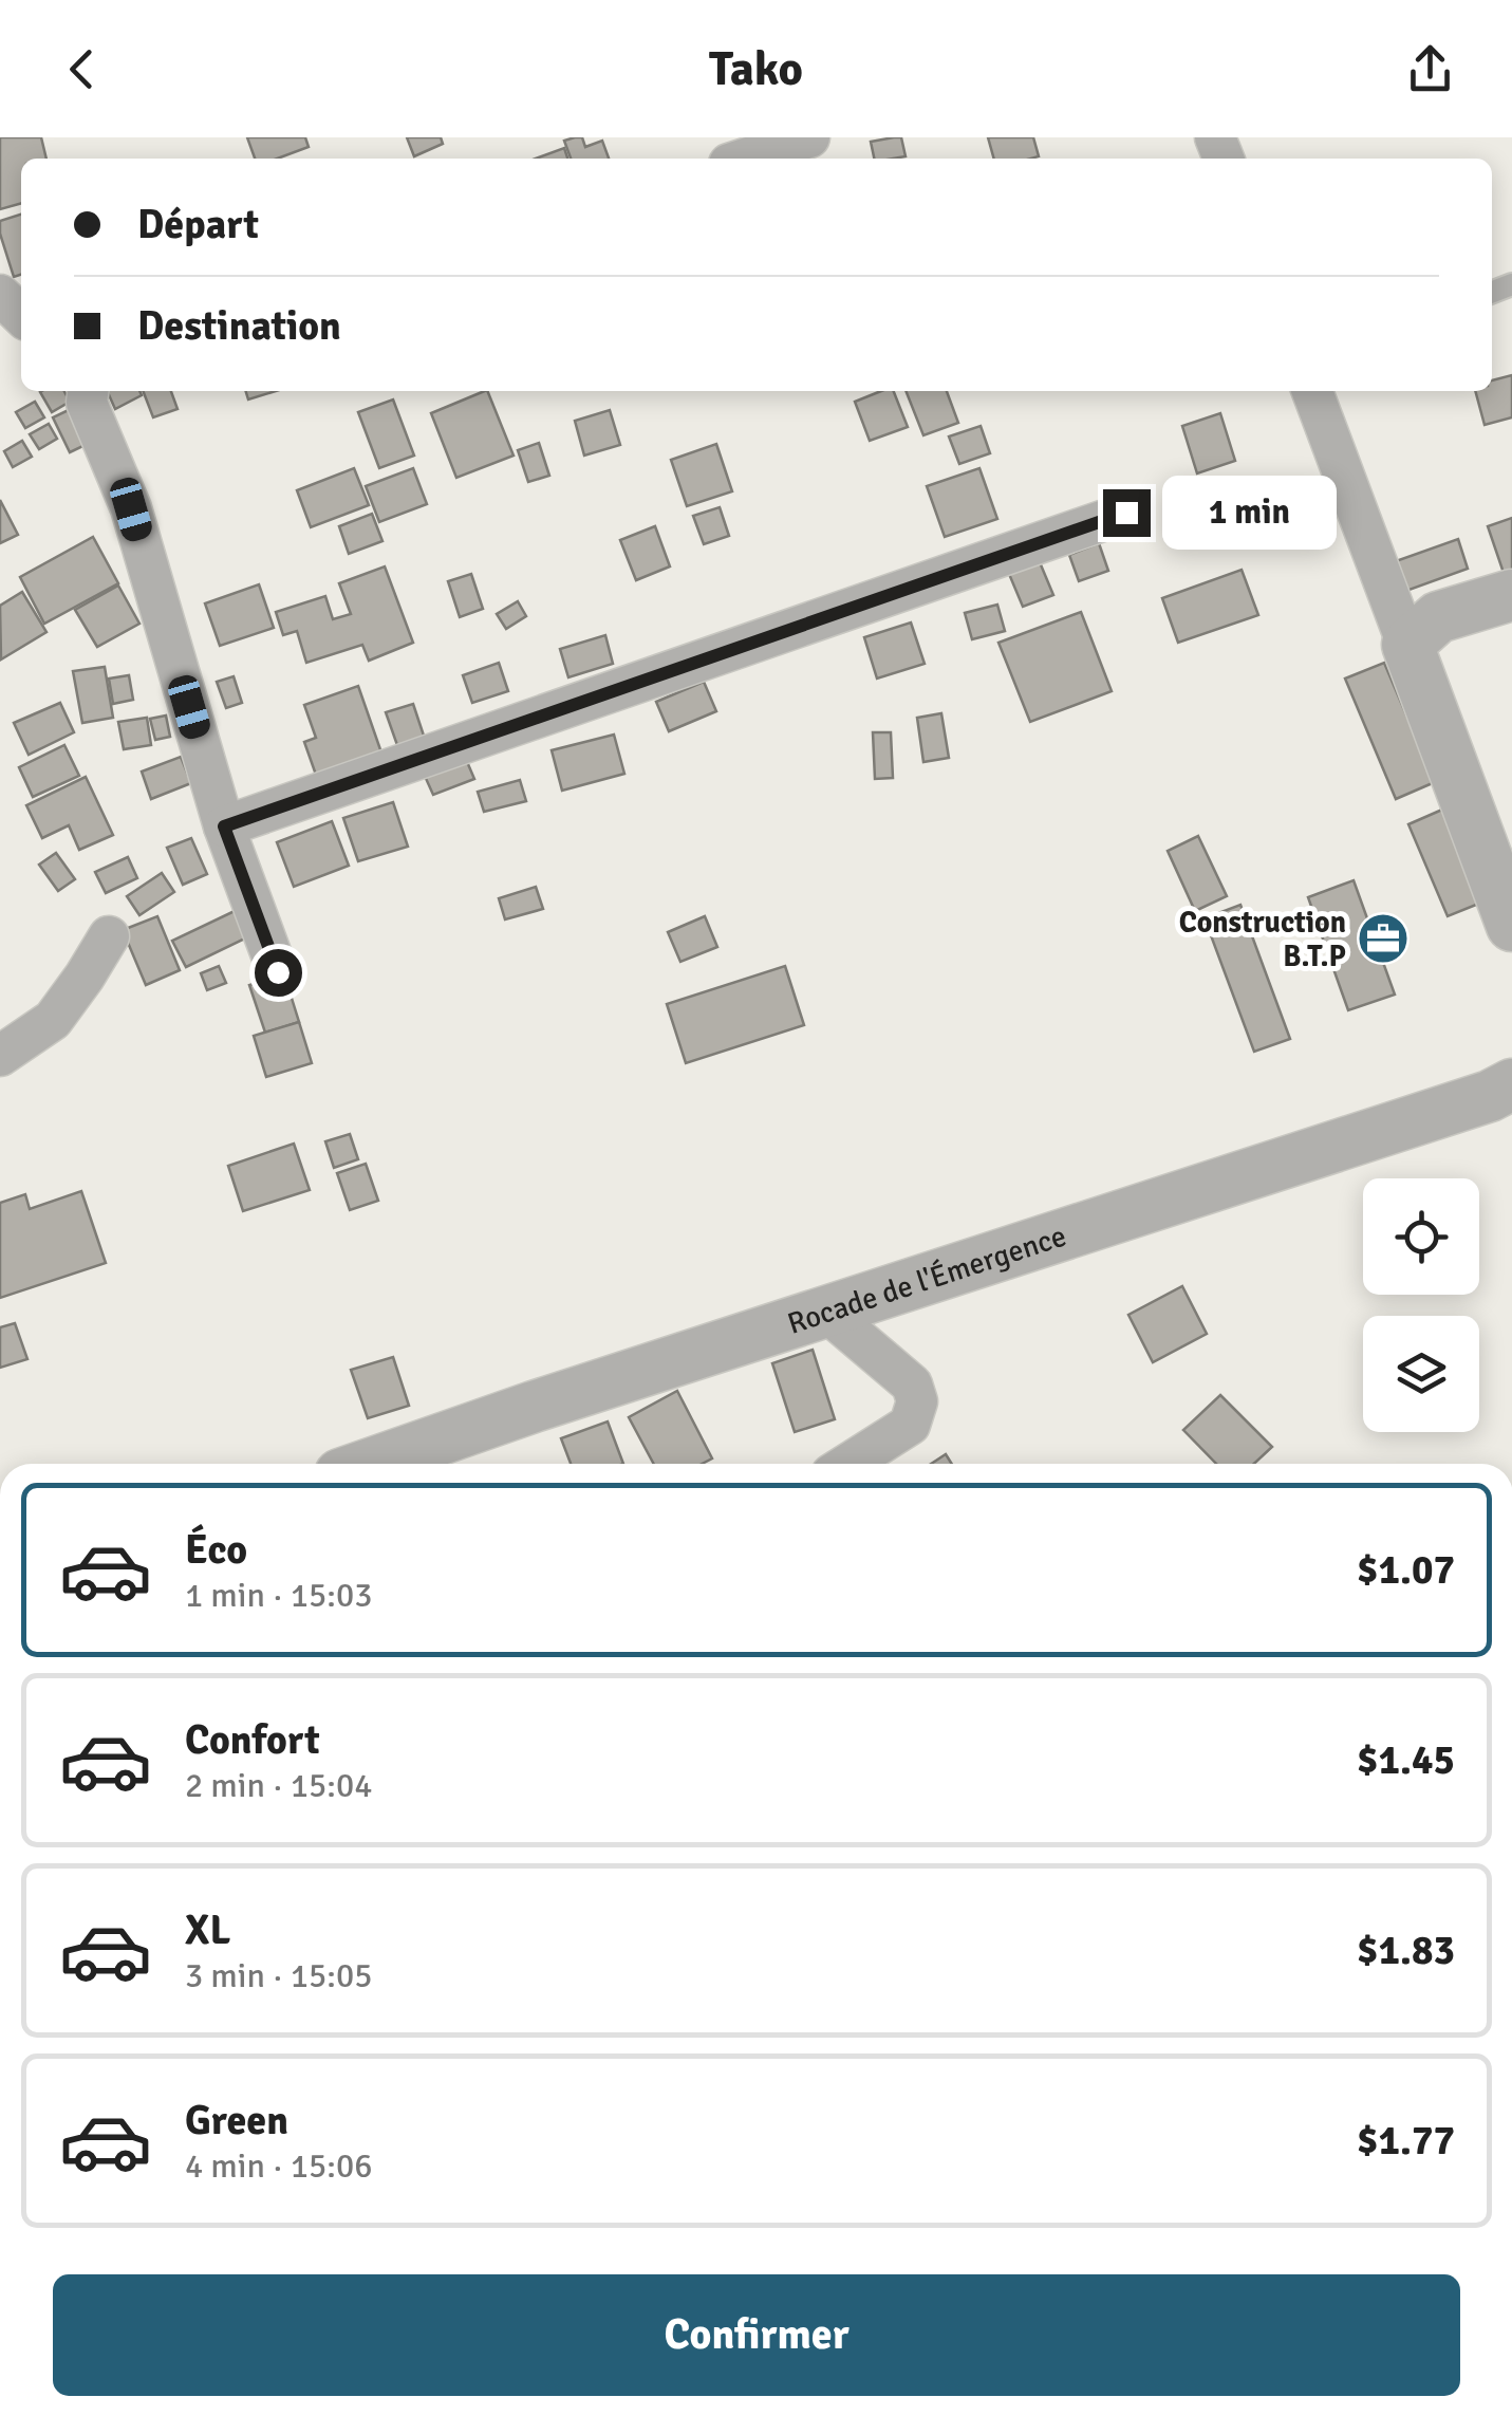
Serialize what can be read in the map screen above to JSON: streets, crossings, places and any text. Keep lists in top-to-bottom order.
{
  "streets": {
    "street": ["Rocade de l'Émergence"]
  },
  "places": {
    "office": ["Construction B.T.P"]
  },
  "page": {
    "header": "Tako",
    "banner": ["Départ", "Destination"],
    "bubble": "1 min",
    "list": [
      {
        "name": "Éco",
        "note": "1 min · 15:03",
        "value": "$1.07"
      },
      {
        "name": "Confort",
        "note": "2 min · 15:04",
        "value": "$1.45"
      },
      {
        "name": "XL",
        "note": "3 min · 15:05",
        "value": "$1.83"
      },
      {
        "name": "Green",
        "note": "4 min · 15:06",
        "value": "$1.77"
      }
    ],
    "buttons": "Confirmer"
  }
}
